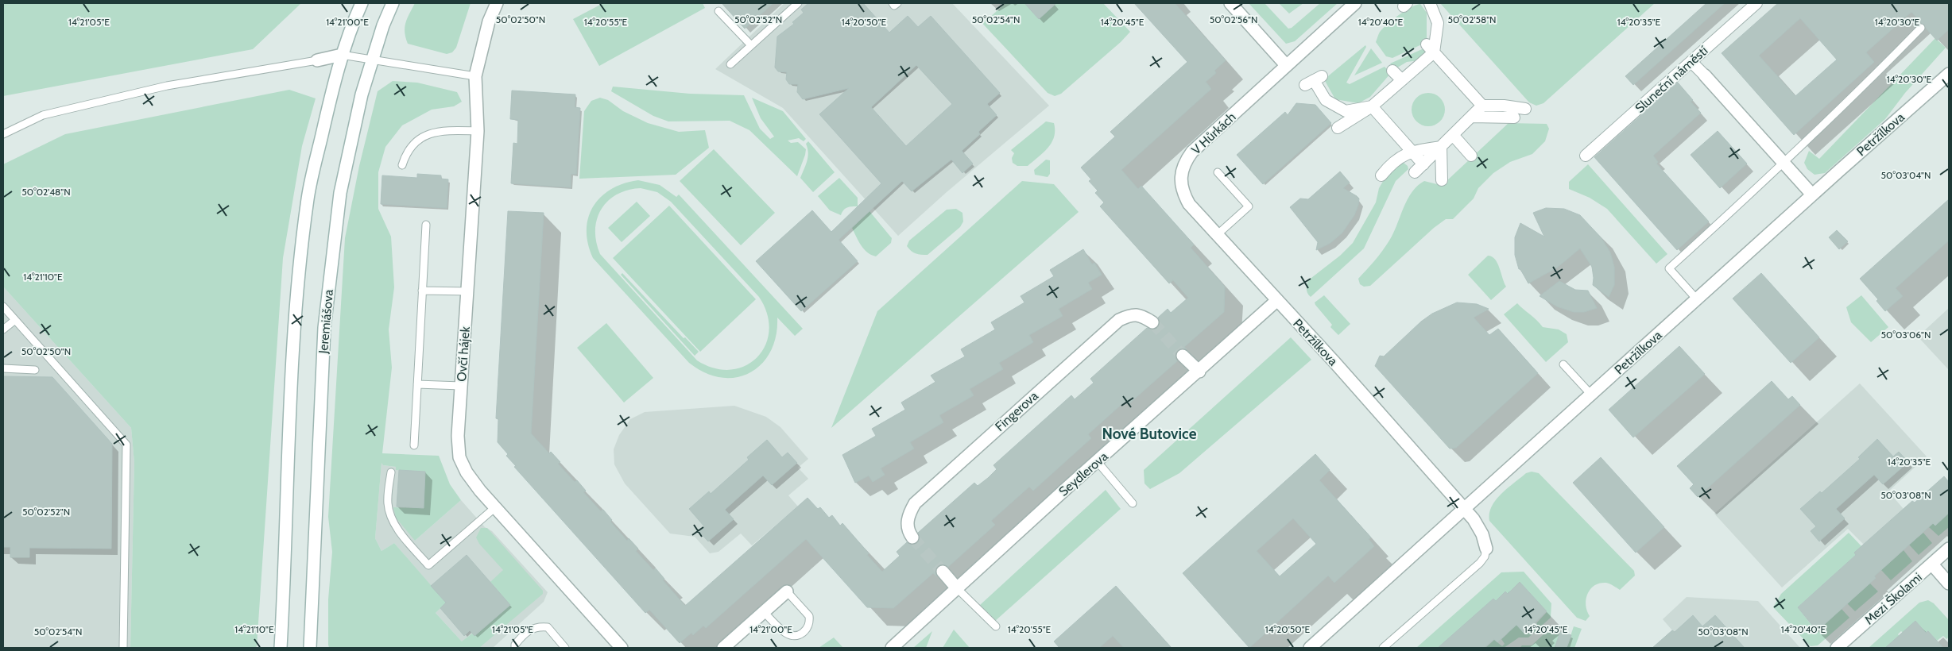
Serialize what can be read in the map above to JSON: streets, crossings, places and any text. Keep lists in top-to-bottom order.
{
  "streets": {
    "street": [
      "Sluneční náměstí",
      "V Hůrkách",
      "Petržílkova",
      "Jeremiášova",
      "Ovčí hájek",
      "Fingerova",
      "Seydlerova",
      "Mezi Školami"
    ]
  },
  "crossings": [
    ["V Hůrkách", "Petržílkova"],
    ["V Hůrkách", "Seydlerova"],
    ["Petržílkova", "Seydlerova"]
  ],
  "districts": ["Nové Butovice"],
  "coordinates": [
    "50°02'50\"N",
    "50°02'52\"N",
    "50°02'54\"N",
    "50°02'56\"N",
    "50°02'58\"N",
    "14°20'30\"E",
    "14°21'05\"E",
    "14°21'00\"E",
    "14°20'55\"E",
    "14°20'50\"E",
    "14°20'45\"E",
    "14°20'40\"E",
    "14°20'35\"E",
    "50°03'04\"N",
    "50°02'48\"N",
    "14°21'10\"E",
    "50°03'06\"N",
    "50°03'08\"N"
  ]
}
